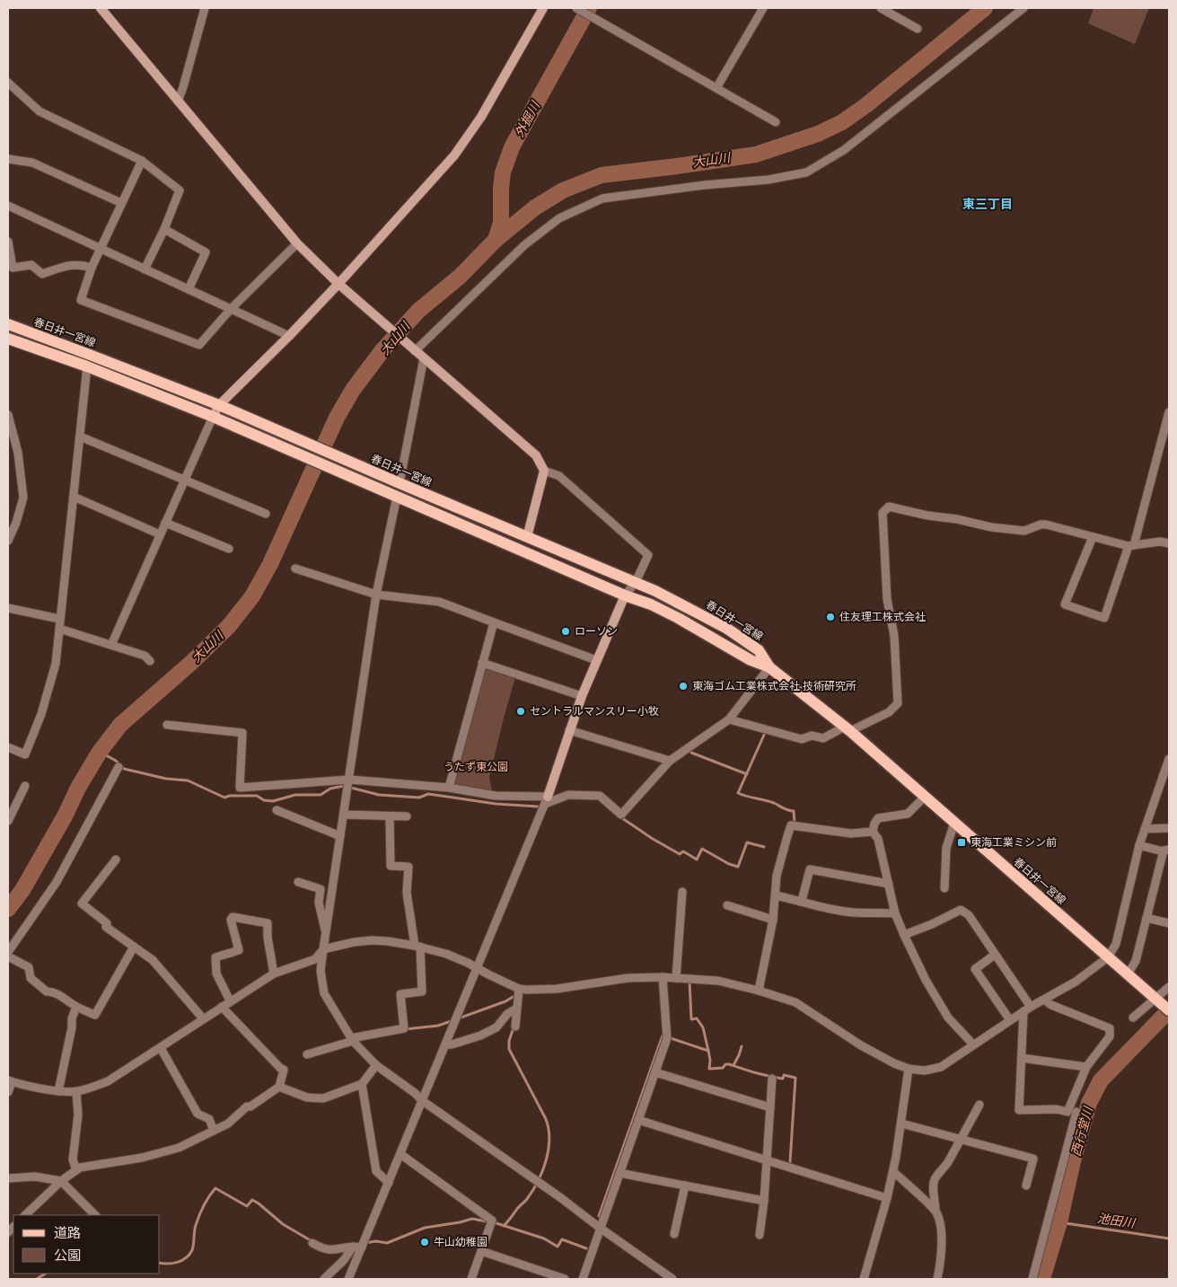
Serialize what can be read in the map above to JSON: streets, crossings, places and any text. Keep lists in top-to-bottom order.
{
  "streets": {
    "main road": ["春日井一宮線"]
  },
  "districts": ["東三丁目"],
  "water": [
    "外掘川",
    "大山川",
    "西行堂川",
    "池田川"
  ],
  "parks": ["うたず東公園"],
  "places": {
    "other": [
      "住友理工株式会社",
      "ローソン",
      "東海ゴム工業株式会社 技術研究所",
      "セントラルマンスリー小牧",
      "牛山幼稚園"
    ],
    "transit": ["東海工業ミシン前"]
  },
  "legend": ["道路", "公園"]
}
